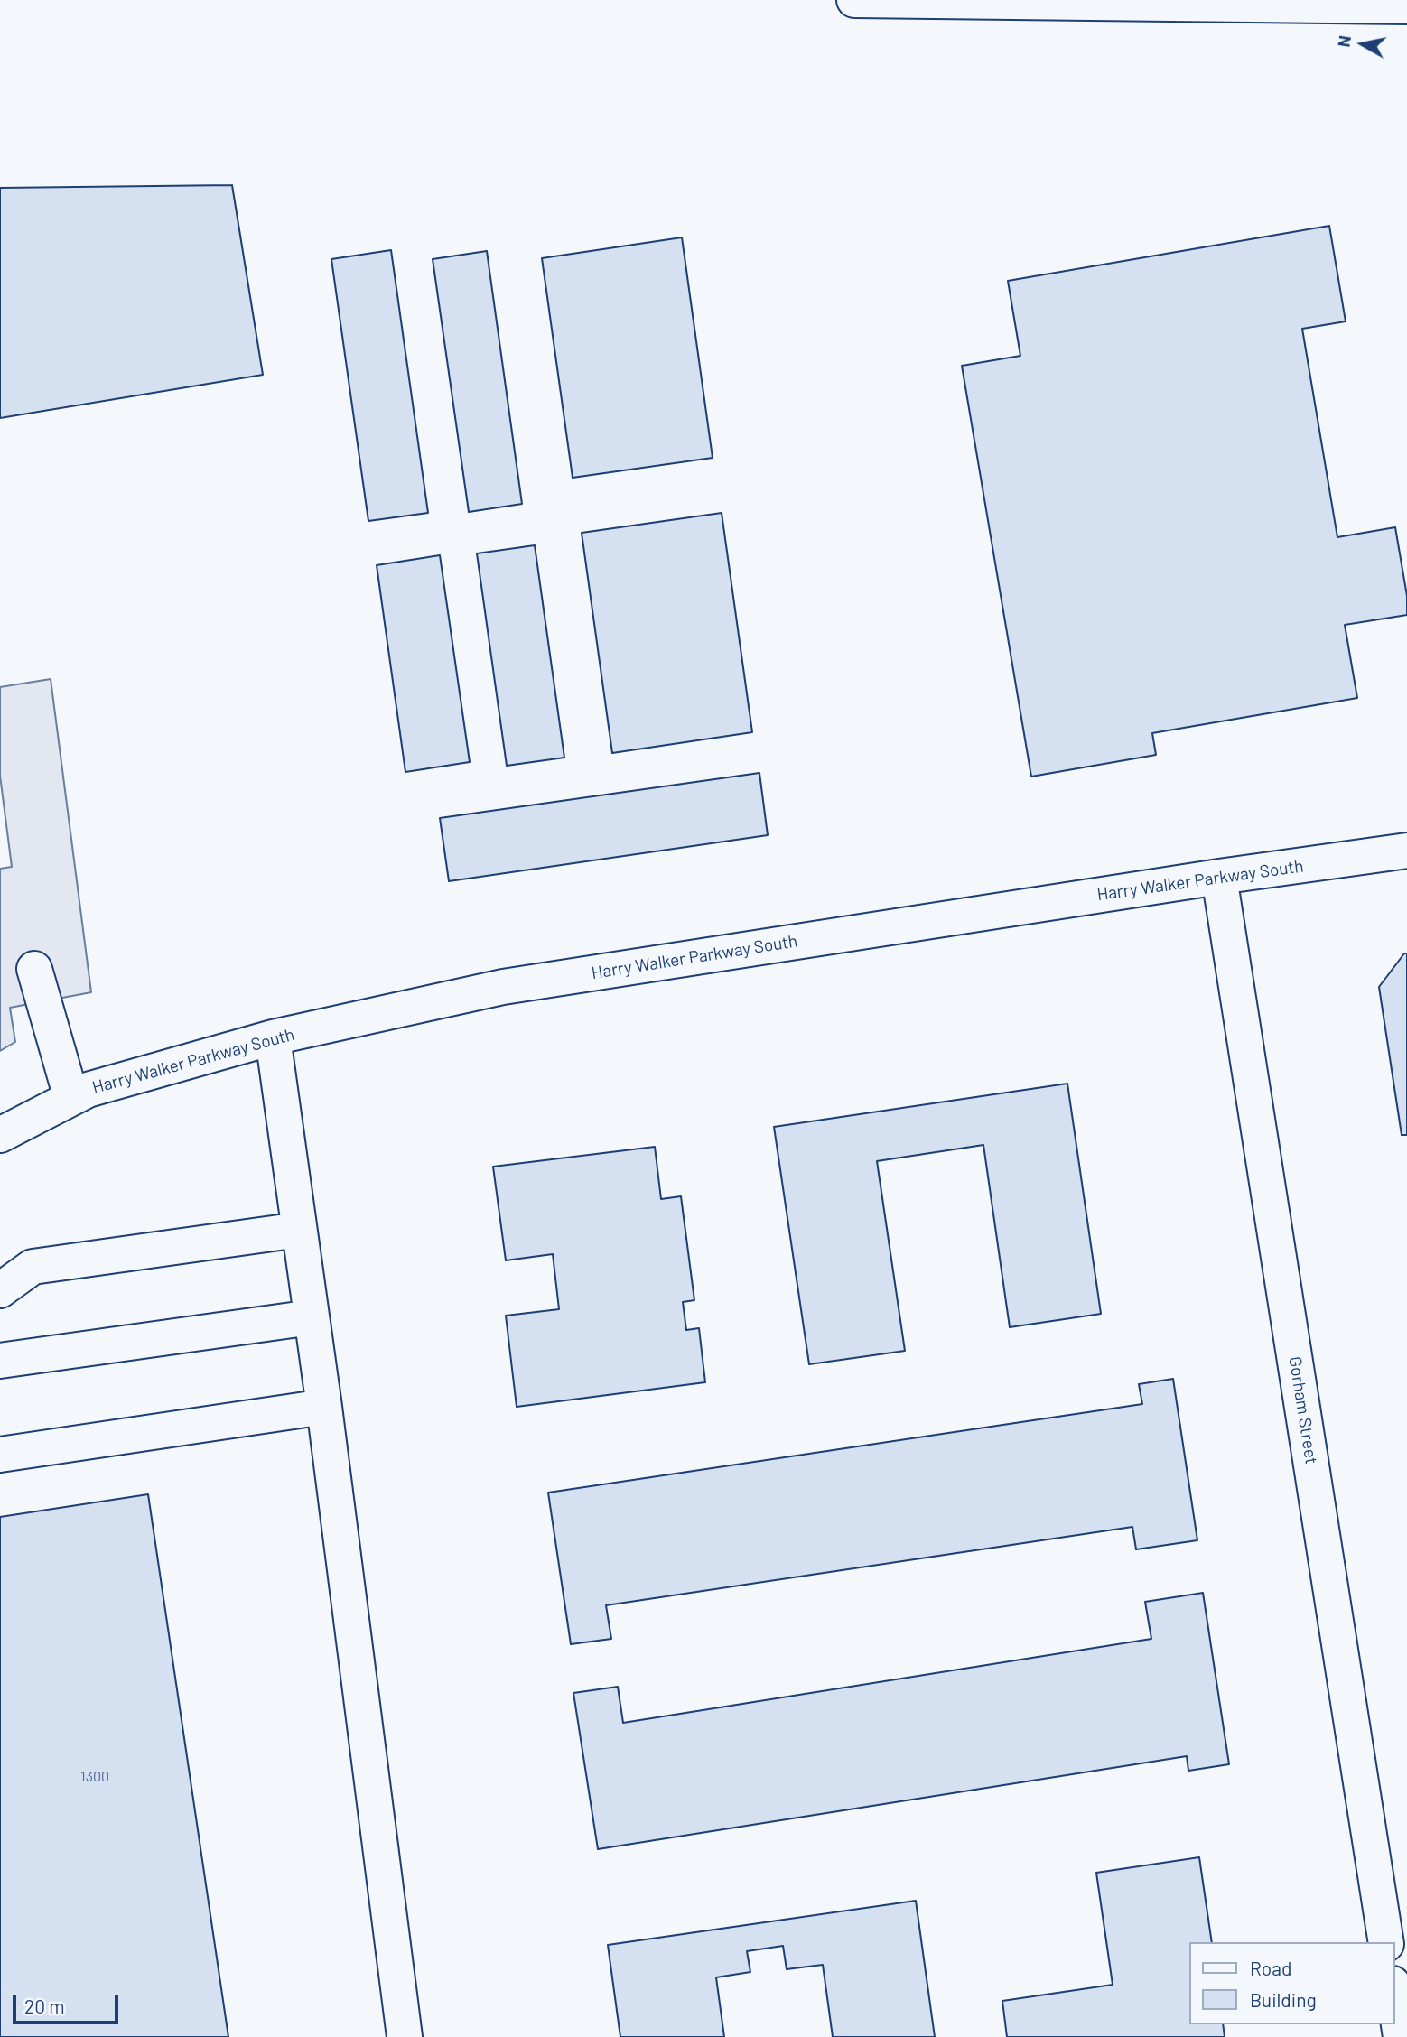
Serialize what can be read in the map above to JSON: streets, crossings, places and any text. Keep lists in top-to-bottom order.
{
  "streets": {
    "main road": ["Harry Walker Parkway South", "Gorham Street"]
  },
  "crossings": [
    ["Harry Walker Parkway South", "Gorham Street"]
  ],
  "house_numbers": ["1300"],
  "legend": ["Road", "Building"],
  "scale_bar": "20 m",
  "north": "left"
}
